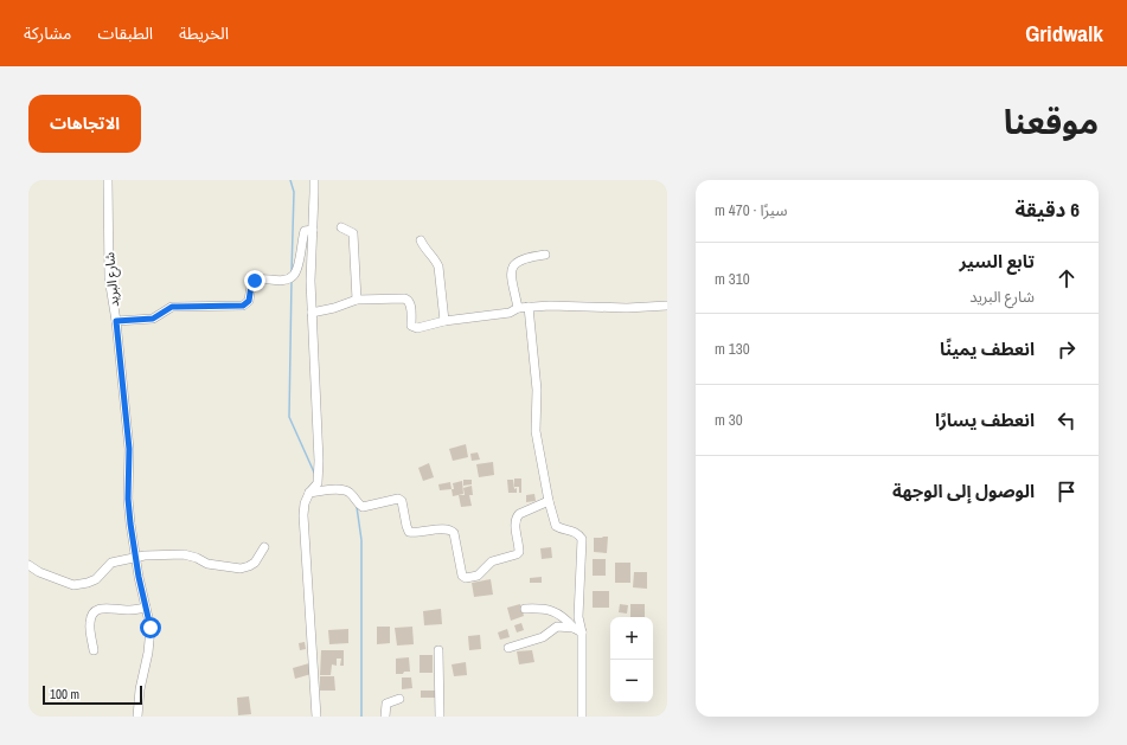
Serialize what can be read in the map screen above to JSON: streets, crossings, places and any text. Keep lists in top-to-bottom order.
{
  "streets": {
    "street": ["شارع البريد"]
  },
  "scale_bar": "100 m",
  "page": {
    "header": "Gridwalk",
    "nav": ["الخريطة", "الطبقات", "مشاركة"],
    "title": "موقعنا",
    "buttons": "الاتجاهات",
    "heading": ["6 دقيقة", "سيرًا · 470 m"],
    "list": [
      ["تابع السير", "شارع البريد", "310 m"],
      ["انعطف يمينًا", "130 m"],
      ["انعطف يسارًا", "30 m"],
      "الوصول إلى الوجهة"
    ],
    "map_buttons": ["+", "−"],
    "scale": "100 m"
  }
}
